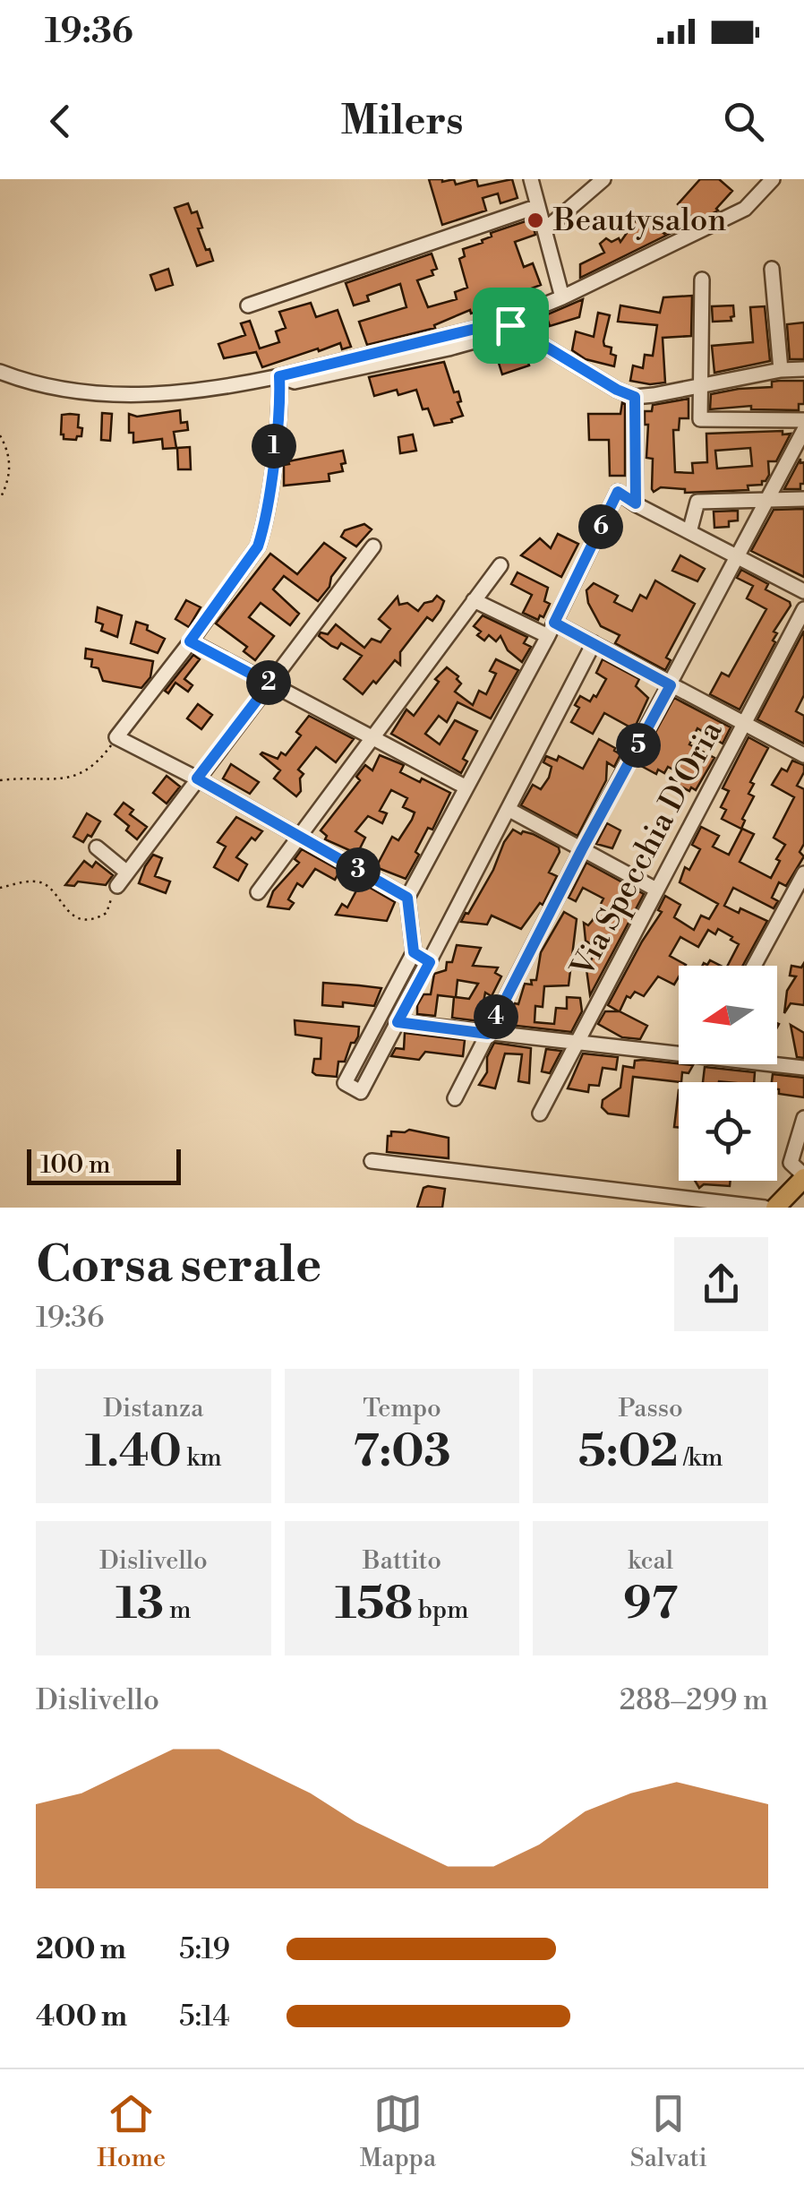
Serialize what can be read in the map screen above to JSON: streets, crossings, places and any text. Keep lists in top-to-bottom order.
{
  "streets": {
    "street": ["Via Specchia D'Oria"]
  },
  "places": ["Beautysalon"],
  "scale_bar": "100 m",
  "north": "left",
  "page": {
    "status": "19:36",
    "header": "Milers",
    "pins": [
      "1",
      "6",
      "2",
      "5",
      "3",
      "4"
    ],
    "scale": "100 m",
    "heading": ["Corsa serale", "19:36"],
    "stats": [
      ["Distanza", "1.40 km"],
      ["Tempo", "7:03"],
      ["Passo", "5:02 /km"],
      ["Dislivello", "13 m"],
      ["Battito", "158 bpm"],
      ["kcal", "97"]
    ],
    "chart": ["Dislivello", "288–299 m"],
    "list": [
      {
        "name": "200 m",
        "note": "5:19"
      },
      {
        "name": "400 m",
        "note": "5:14"
      }
    ],
    "tabs": ["Home", "Mappa", "Salvati"]
  }
}
